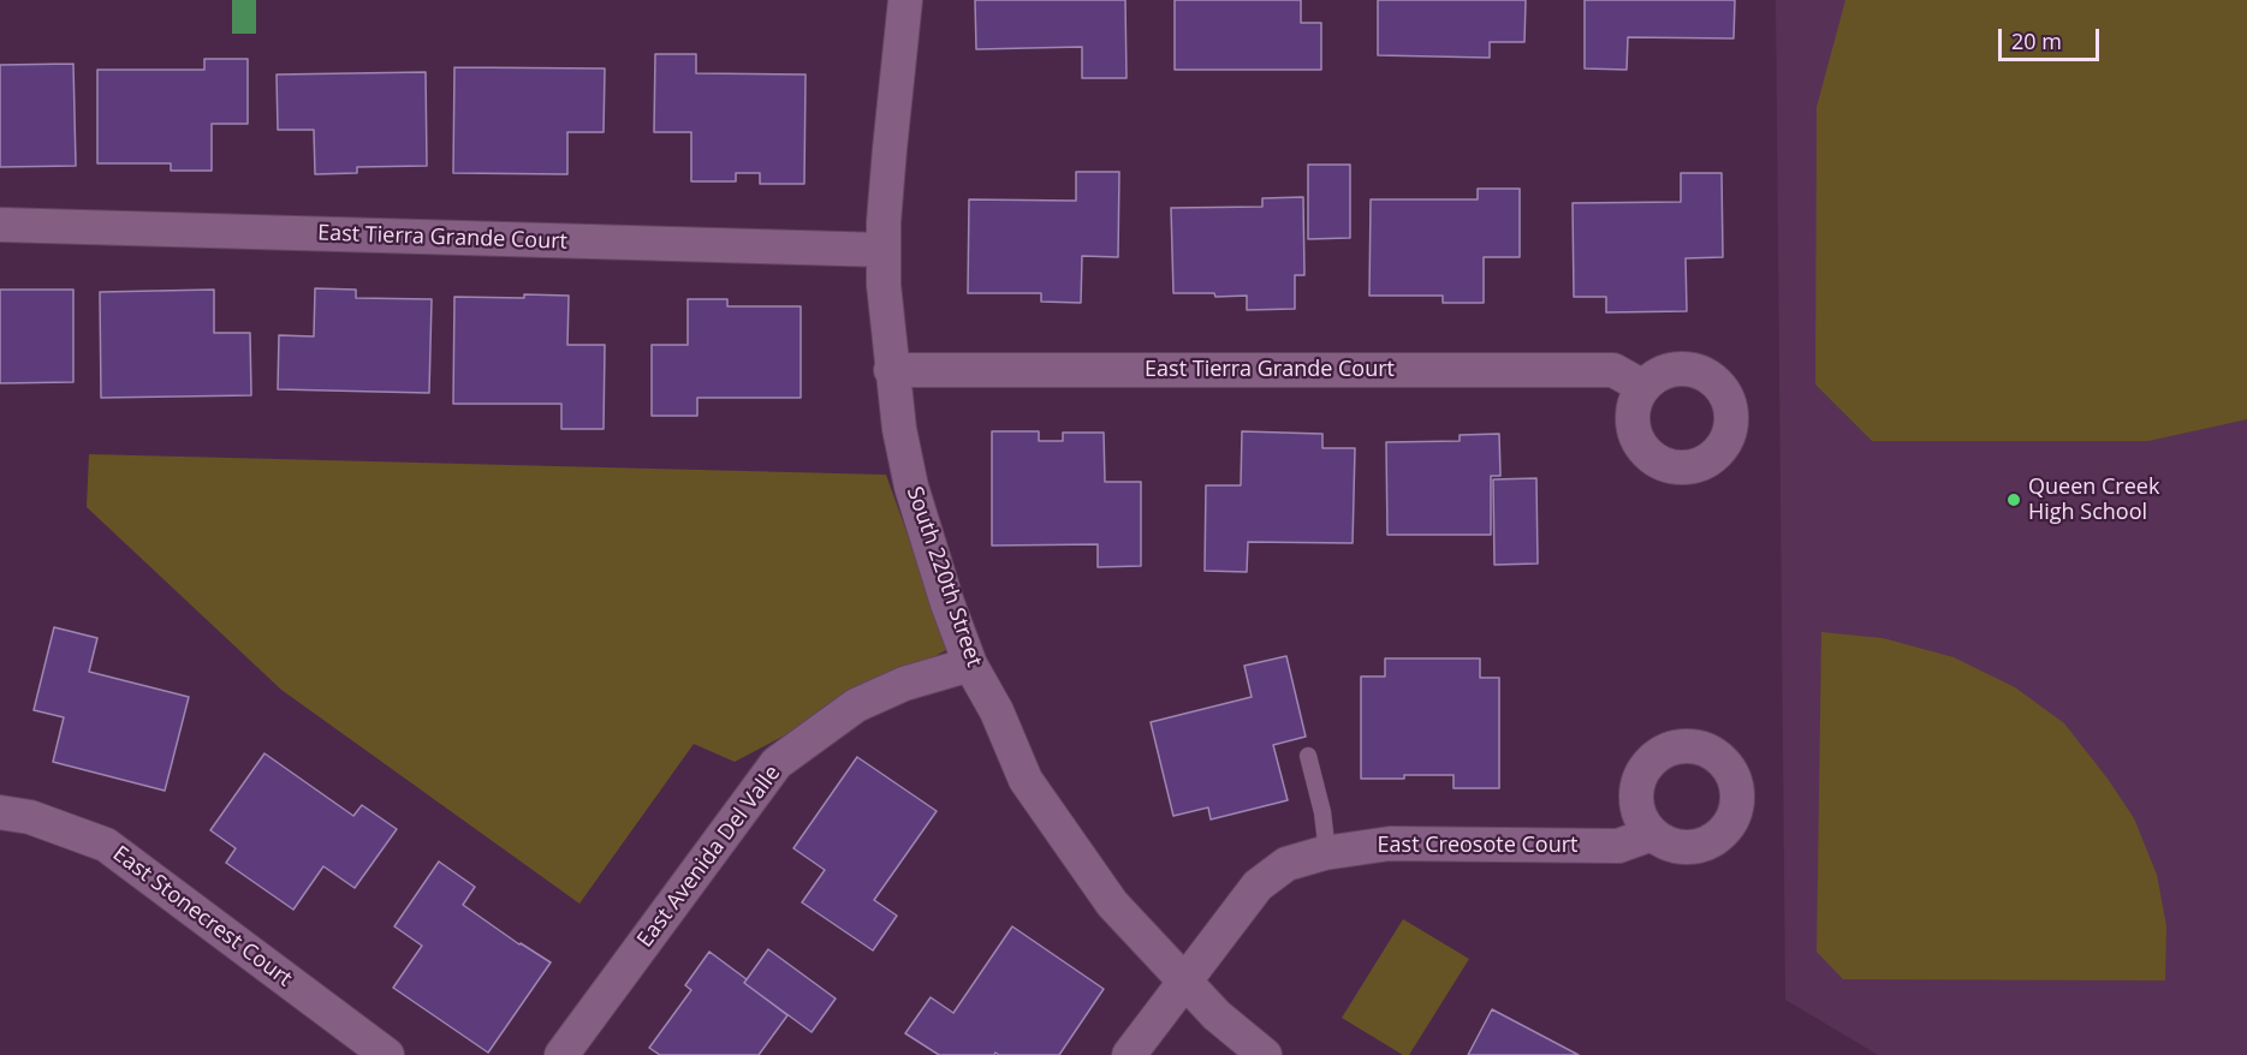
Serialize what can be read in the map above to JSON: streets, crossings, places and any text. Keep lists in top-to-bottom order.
{
  "streets": {
    "street": [
      "East Tierra Grande Court",
      "South 220th Street",
      "East Creosote Court",
      "East Avenida Del Valle",
      "East Stonecrest Court"
    ]
  },
  "crossings": [
    ["East Tierra Grande Court", "South 220th Street"],
    ["South 220th Street", "East Creosote Court"],
    ["South 220th Street", "East Avenida Del Valle"]
  ],
  "places": ["Queen Creek High School"],
  "scale_bar": "20 m"
}
